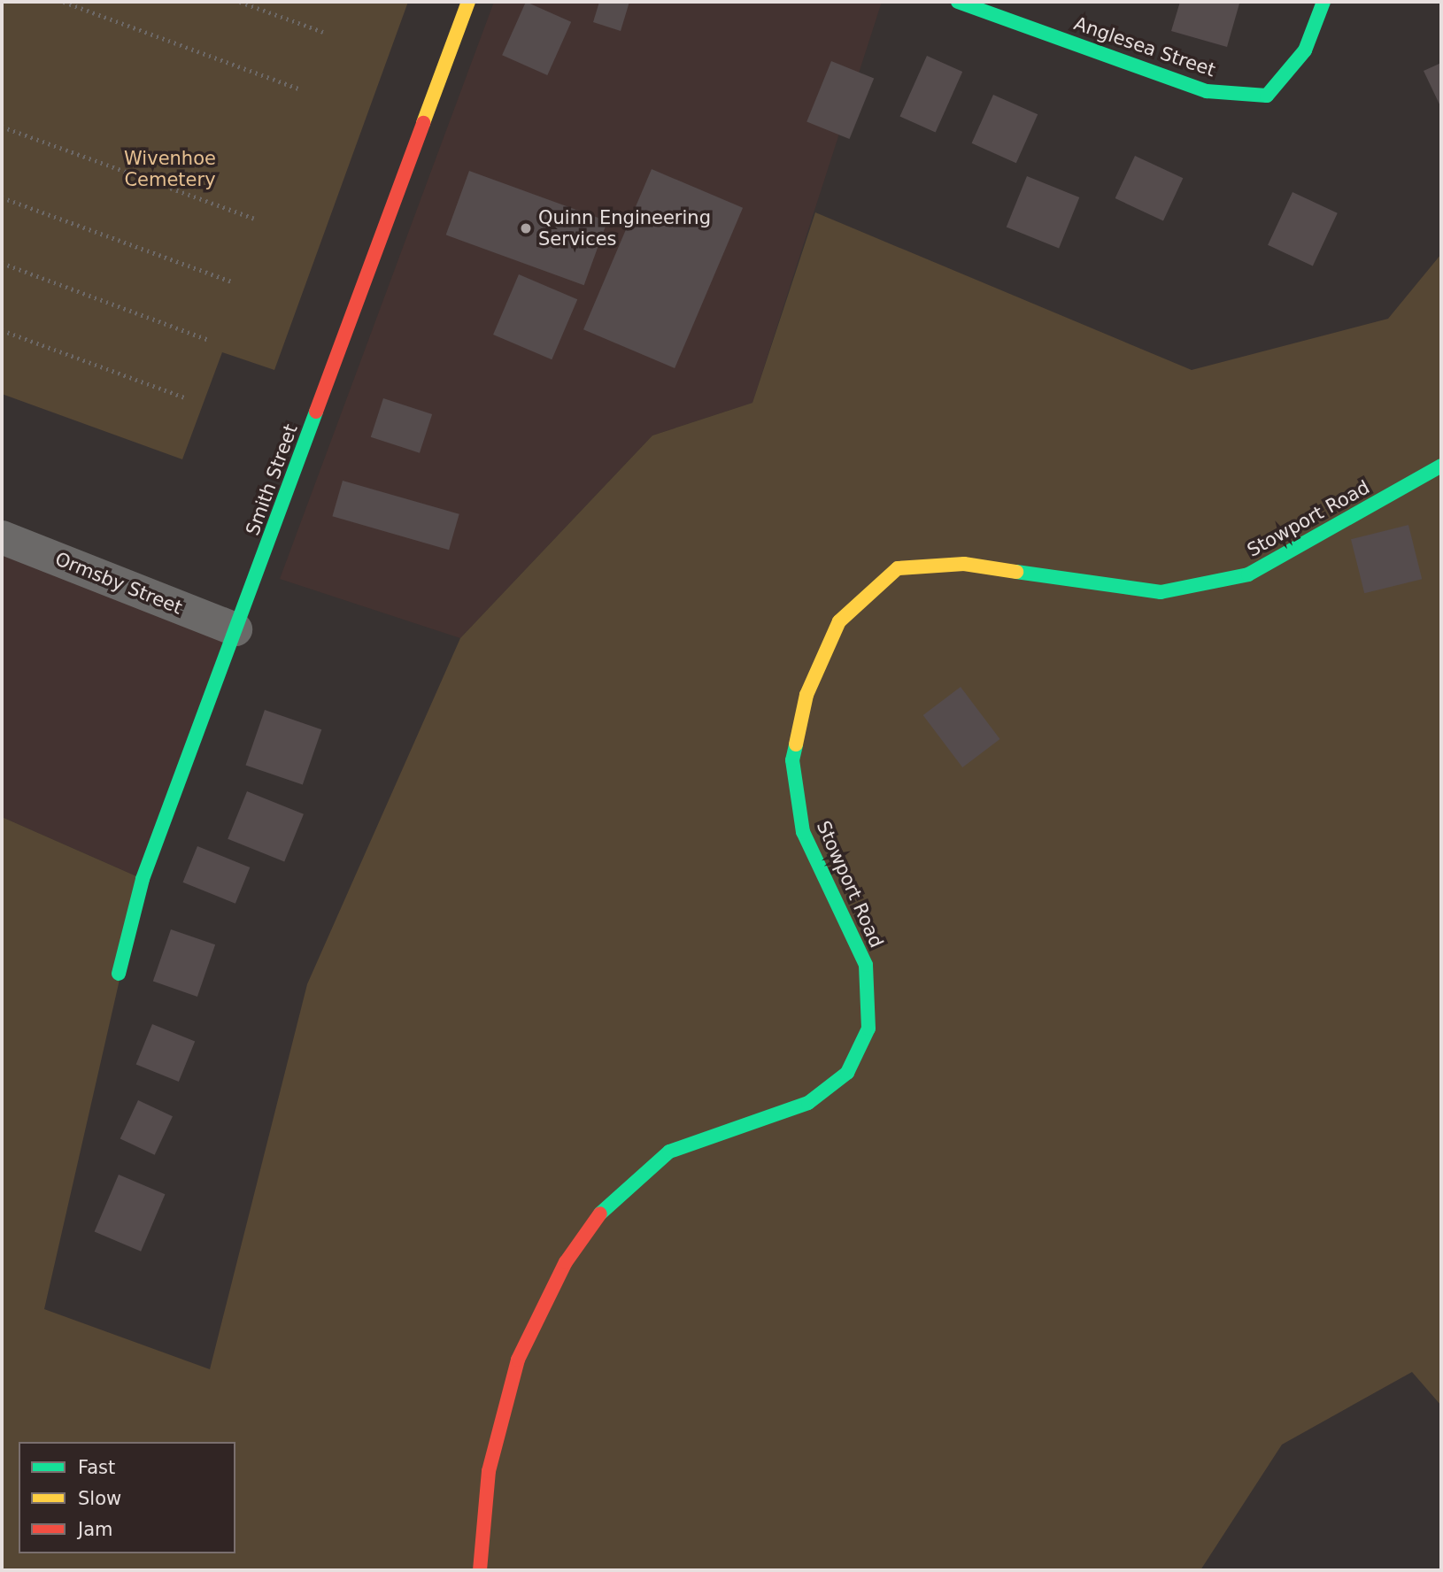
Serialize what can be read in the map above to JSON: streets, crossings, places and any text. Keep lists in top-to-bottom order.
{
  "streets": {
    "main road": ["Anglesea Street", "Smith Street", "Stowport Road"],
    "street": ["Ormsby Street"]
  },
  "crossings": [
    ["Smith Street", "Ormsby Street"]
  ],
  "parks": ["Wivenhoe Cemetery"],
  "places": ["Quinn Engineering Services"],
  "legend": ["Fast", "Slow", "Jam"]
}
